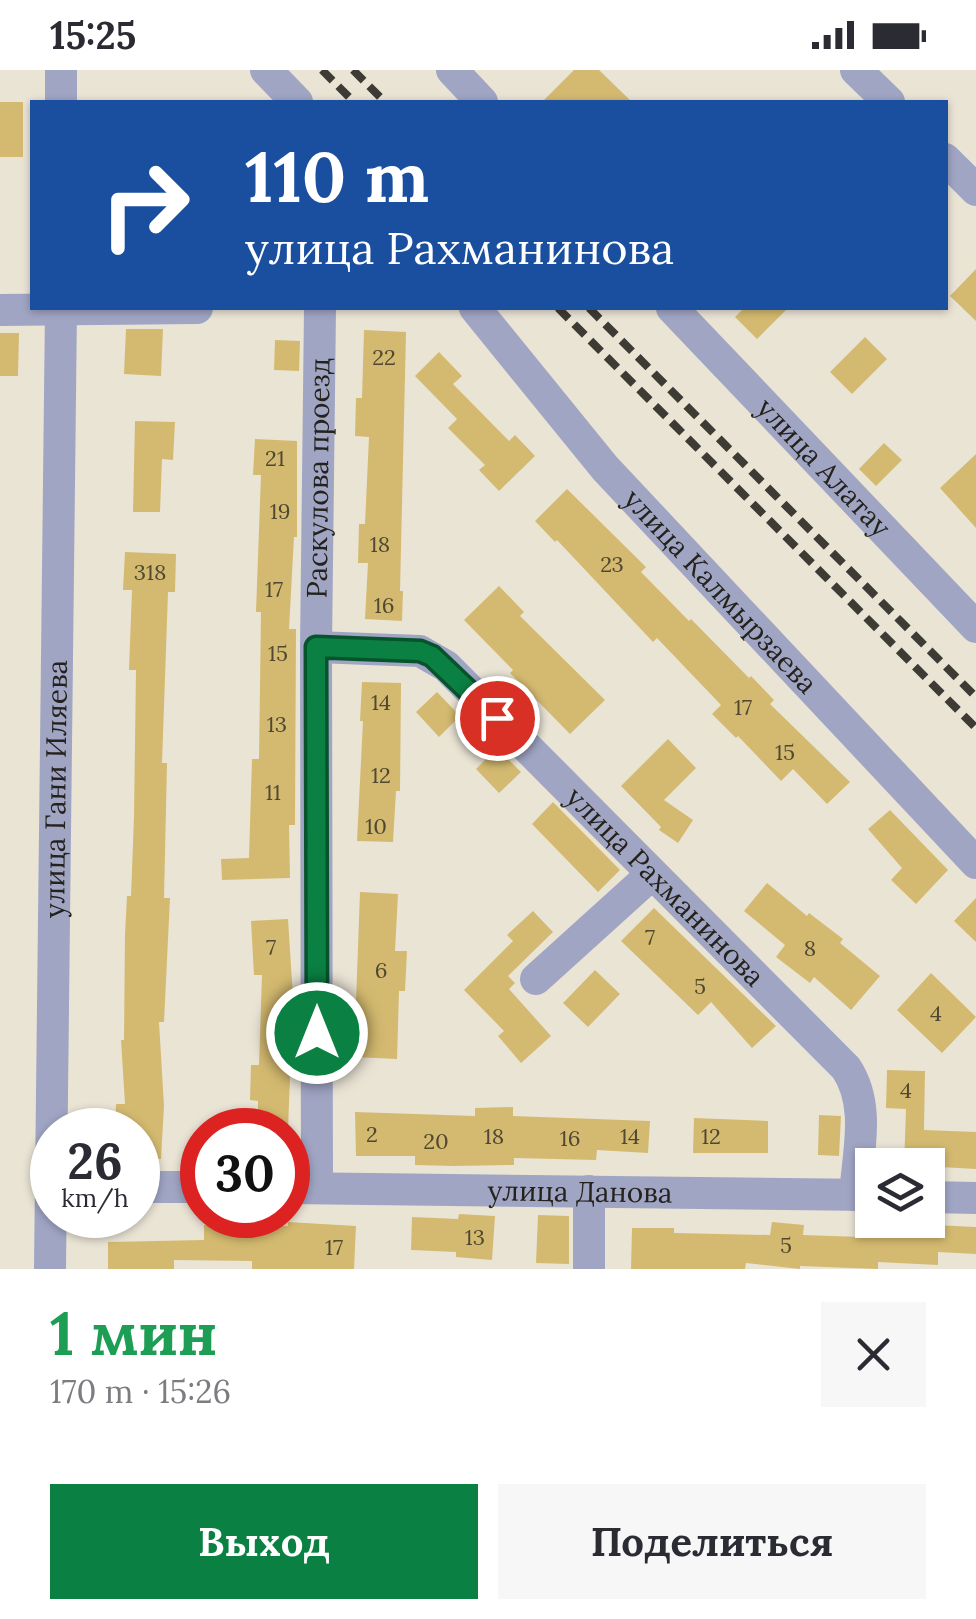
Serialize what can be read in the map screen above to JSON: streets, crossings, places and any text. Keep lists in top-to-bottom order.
{
  "streets": {
    "street": [
      "улица Алатау",
      "Раскулова проезд",
      "улица Калмырзаева",
      "улица Гани Иляева",
      "улица Рахманинова",
      "улица Данова"
    ]
  },
  "crossings": [
    ["Раскулова проезд", "улица Рахманинова"]
  ],
  "house_numbers": [
    "22",
    "21",
    "19",
    "18",
    "23",
    "318",
    "17",
    "16",
    "15",
    "14",
    "17",
    "13",
    "15",
    "12",
    "11",
    "10",
    "7",
    "7",
    "8",
    "6",
    "5",
    "4",
    "4",
    "2",
    "18",
    "14",
    "12",
    "16",
    "20",
    "13",
    "5",
    "17"
  ],
  "page": {
    "status": "15:25",
    "turn": ["110 m", "улица Рахманинова"],
    "speed": "26 km/h",
    "limit": "30",
    "heading": ["1 мин", "170 m · 15:26"],
    "buttons": ["Выход", "Поделиться"]
  }
}
